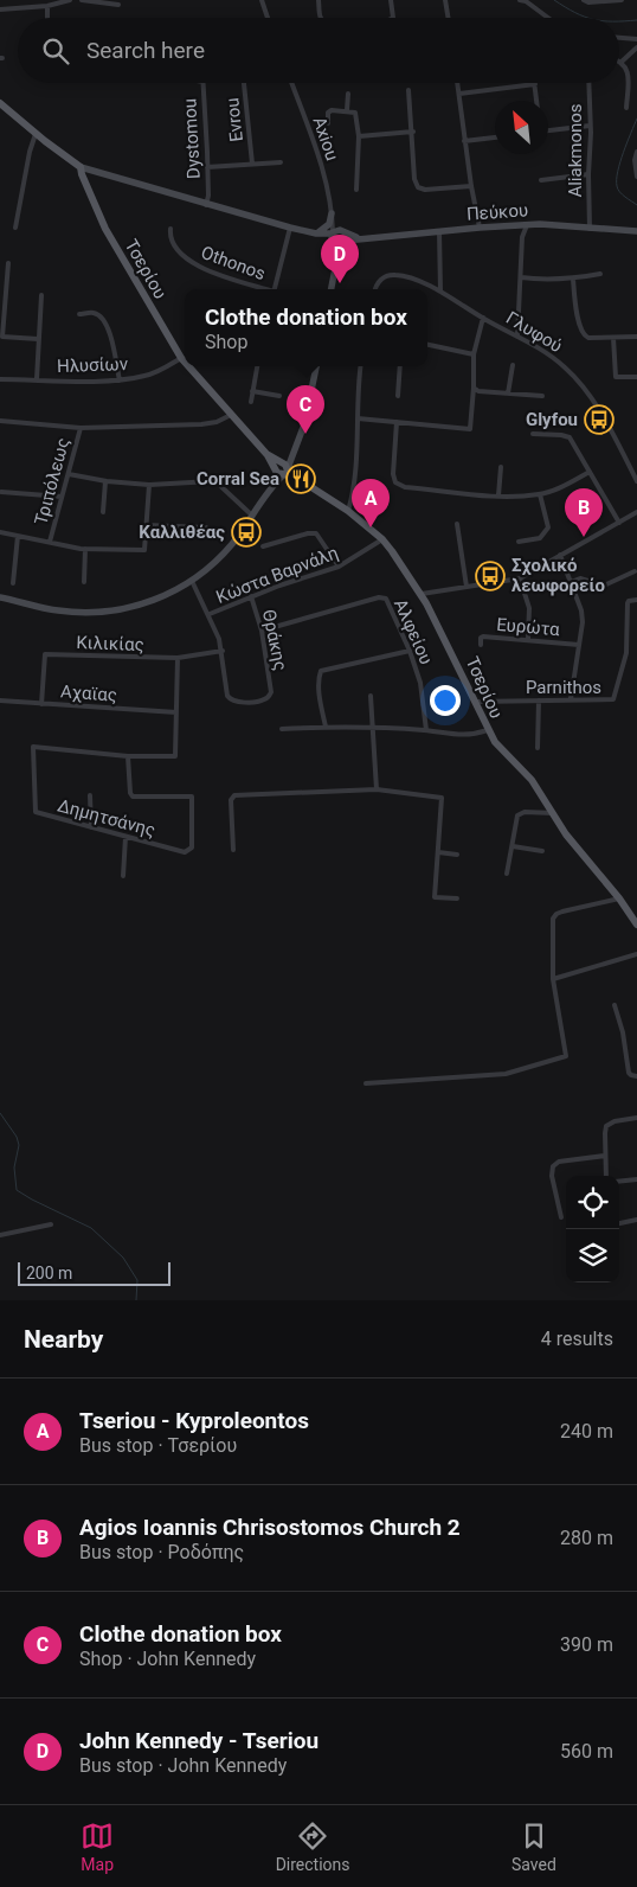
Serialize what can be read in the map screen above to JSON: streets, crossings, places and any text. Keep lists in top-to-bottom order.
{
  "streets": {
    "main road": ["Πεύκου", "Τσερίου"],
    "street": [
      "Evrou",
      "Dystomou",
      "Axiou",
      "Aliakmonos",
      "Othonos",
      "Γλυφού",
      "Ηλυσίων",
      "Τριπόλεως",
      "Κώστα Βαρνάλη",
      "Ευρώτα",
      "Αλφείου",
      "Θράκης",
      "Κιλικίας",
      "Parnithos",
      "Αχαϊας",
      "Δημητσάνης"
    ]
  },
  "crossings": [
    ["Dystomou", "Πεύκου"],
    ["Axiou", "Πεύκου"],
    ["Aliakmonos", "Πεύκου"],
    ["Πεύκου", "Τσερίου"],
    ["Τσερίου", "Ηλυσίων"],
    ["Τσερίου", "Κώστα Βαρνάλη"],
    ["Τσερίου", "Parnithos"],
    ["Κώστα Βαρνάλη", "Θράκης"],
    ["Αλφείου", "Θράκης"],
    ["Θράκης", "Κιλικίας"],
    ["Κιλικίας", "Αχαϊας"]
  ],
  "places": {
    "bus stop": ["Glyfou", "Καλλιθέας", "Σχολικό λεωφορείο"],
    "restaurant": ["Corral Sea"]
  },
  "scale_bar": "200 m",
  "north": "top left",
  "page": {
    "search": "Search here",
    "pins": [
      "D",
      "C",
      "A",
      "B"
    ],
    "popup": ["Clothe donation box", "Shop"],
    "scale": "200 m",
    "heading": ["Nearby", "4 results"],
    "list": [
      {
        "mark": "A",
        "name": "Tseriou - Kyproleontos",
        "note": "Bus stop · Τσερίου",
        "value": "240 m"
      },
      {
        "mark": "B",
        "name": "Agios Ioannis Chrisostomos Church 2",
        "note": "Bus stop · Ροδόπης",
        "value": "280 m"
      },
      {
        "mark": "C",
        "name": "Clothe donation box",
        "note": "Shop · John Kennedy",
        "value": "390 m"
      },
      {
        "mark": "D",
        "name": "John Kennedy - Tseriou",
        "note": "Bus stop · John Kennedy",
        "value": "560 m"
      }
    ],
    "nav": ["Map", "Directions", "Saved"]
  }
}
